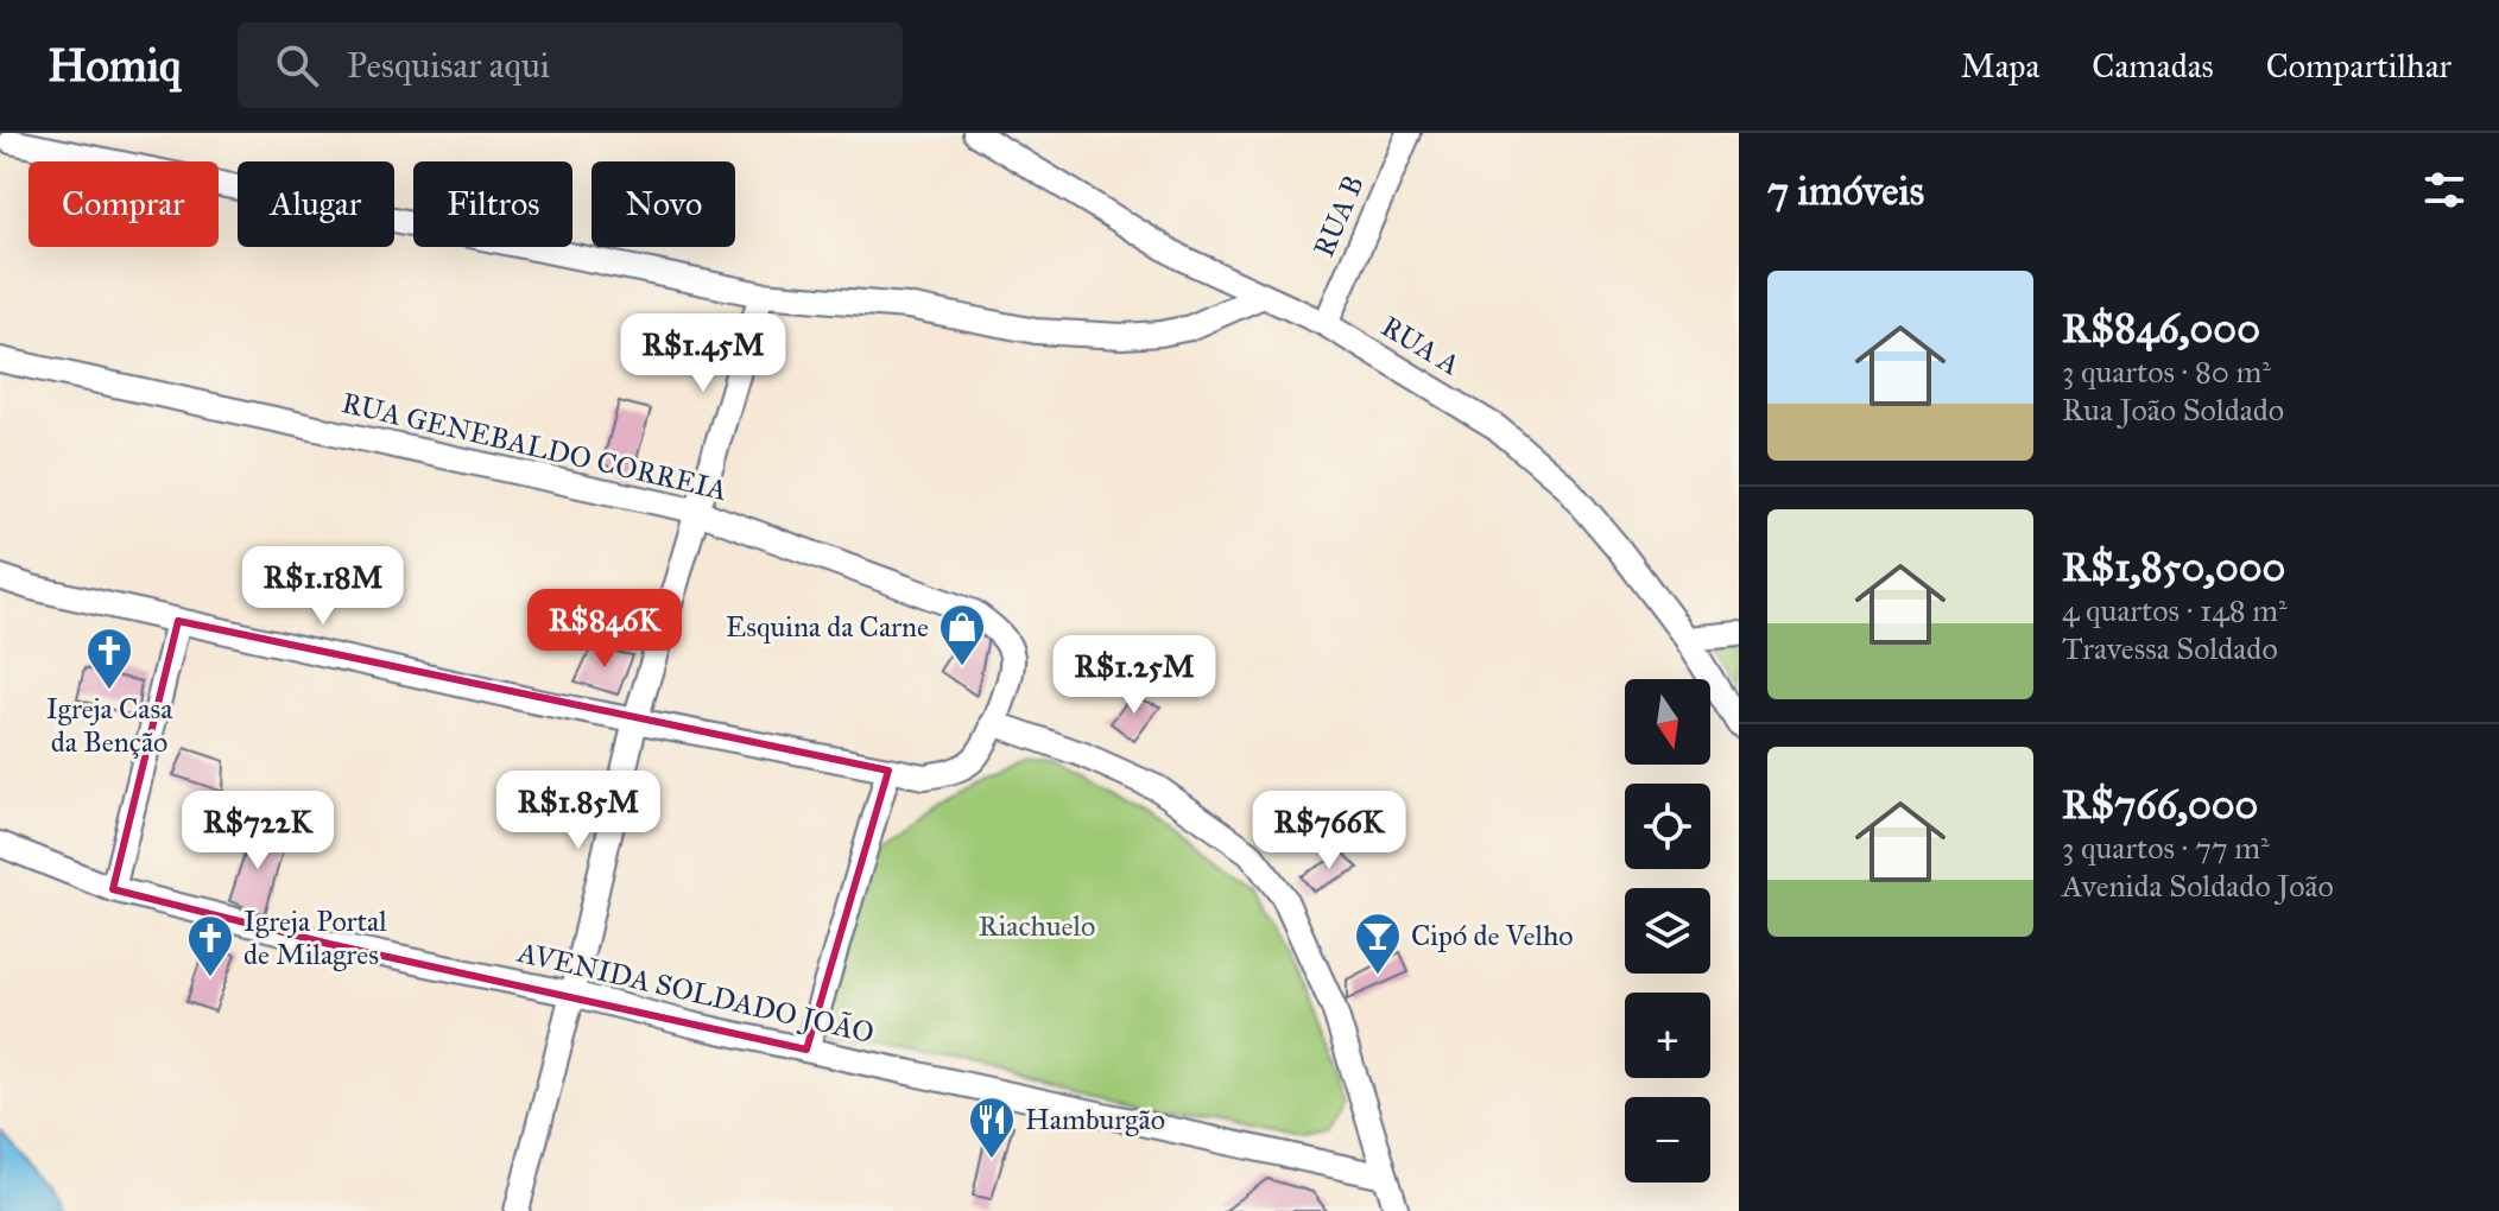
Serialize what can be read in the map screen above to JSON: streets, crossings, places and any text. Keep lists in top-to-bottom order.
{
  "streets": {
    "street": [
      "RUA B",
      "RUA A",
      "RUA GENEBALDO CORREIA",
      "AVENIDA SOLDADO JOÃO"
    ]
  },
  "crossings": [
    ["RUA B", "RUA A"]
  ],
  "parks": ["Riachuelo"],
  "places": {
    "shop": ["Esquina da Carne"],
    "church": ["Igreja Casa da Benção", "Igreja Portal de Milagres"],
    "bar": ["Cipó de Velho"],
    "restaurant": ["Hamburgão"]
  },
  "north": "bottom",
  "page": {
    "header": "Homiq",
    "search": "Pesquisar aqui",
    "nav": ["Mapa", "Camadas", "Compartilhar"],
    "heading": "7 imóveis",
    "chip": [
      "Comprar",
      "Alugar",
      "Filtros",
      "Novo"
    ],
    "list": [
      {
        "name": "R$846,000",
        "note": "3 quartos · 80 m² · Rua João Soldado"
      },
      {
        "name": "R$1,850,000",
        "note": "4 quartos · 148 m² · Travessa Soldado"
      },
      {
        "name": "R$766,000",
        "note": "3 quartos · 77 m² · Avenida Soldado João"
      }
    ],
    "price": [
      "R$1.45M",
      "R$1.18M",
      "R$846K",
      "R$1.25M",
      "R$1.85M",
      "R$722K",
      "R$766K"
    ],
    "map_buttons": ["+", "−"]
  }
}
